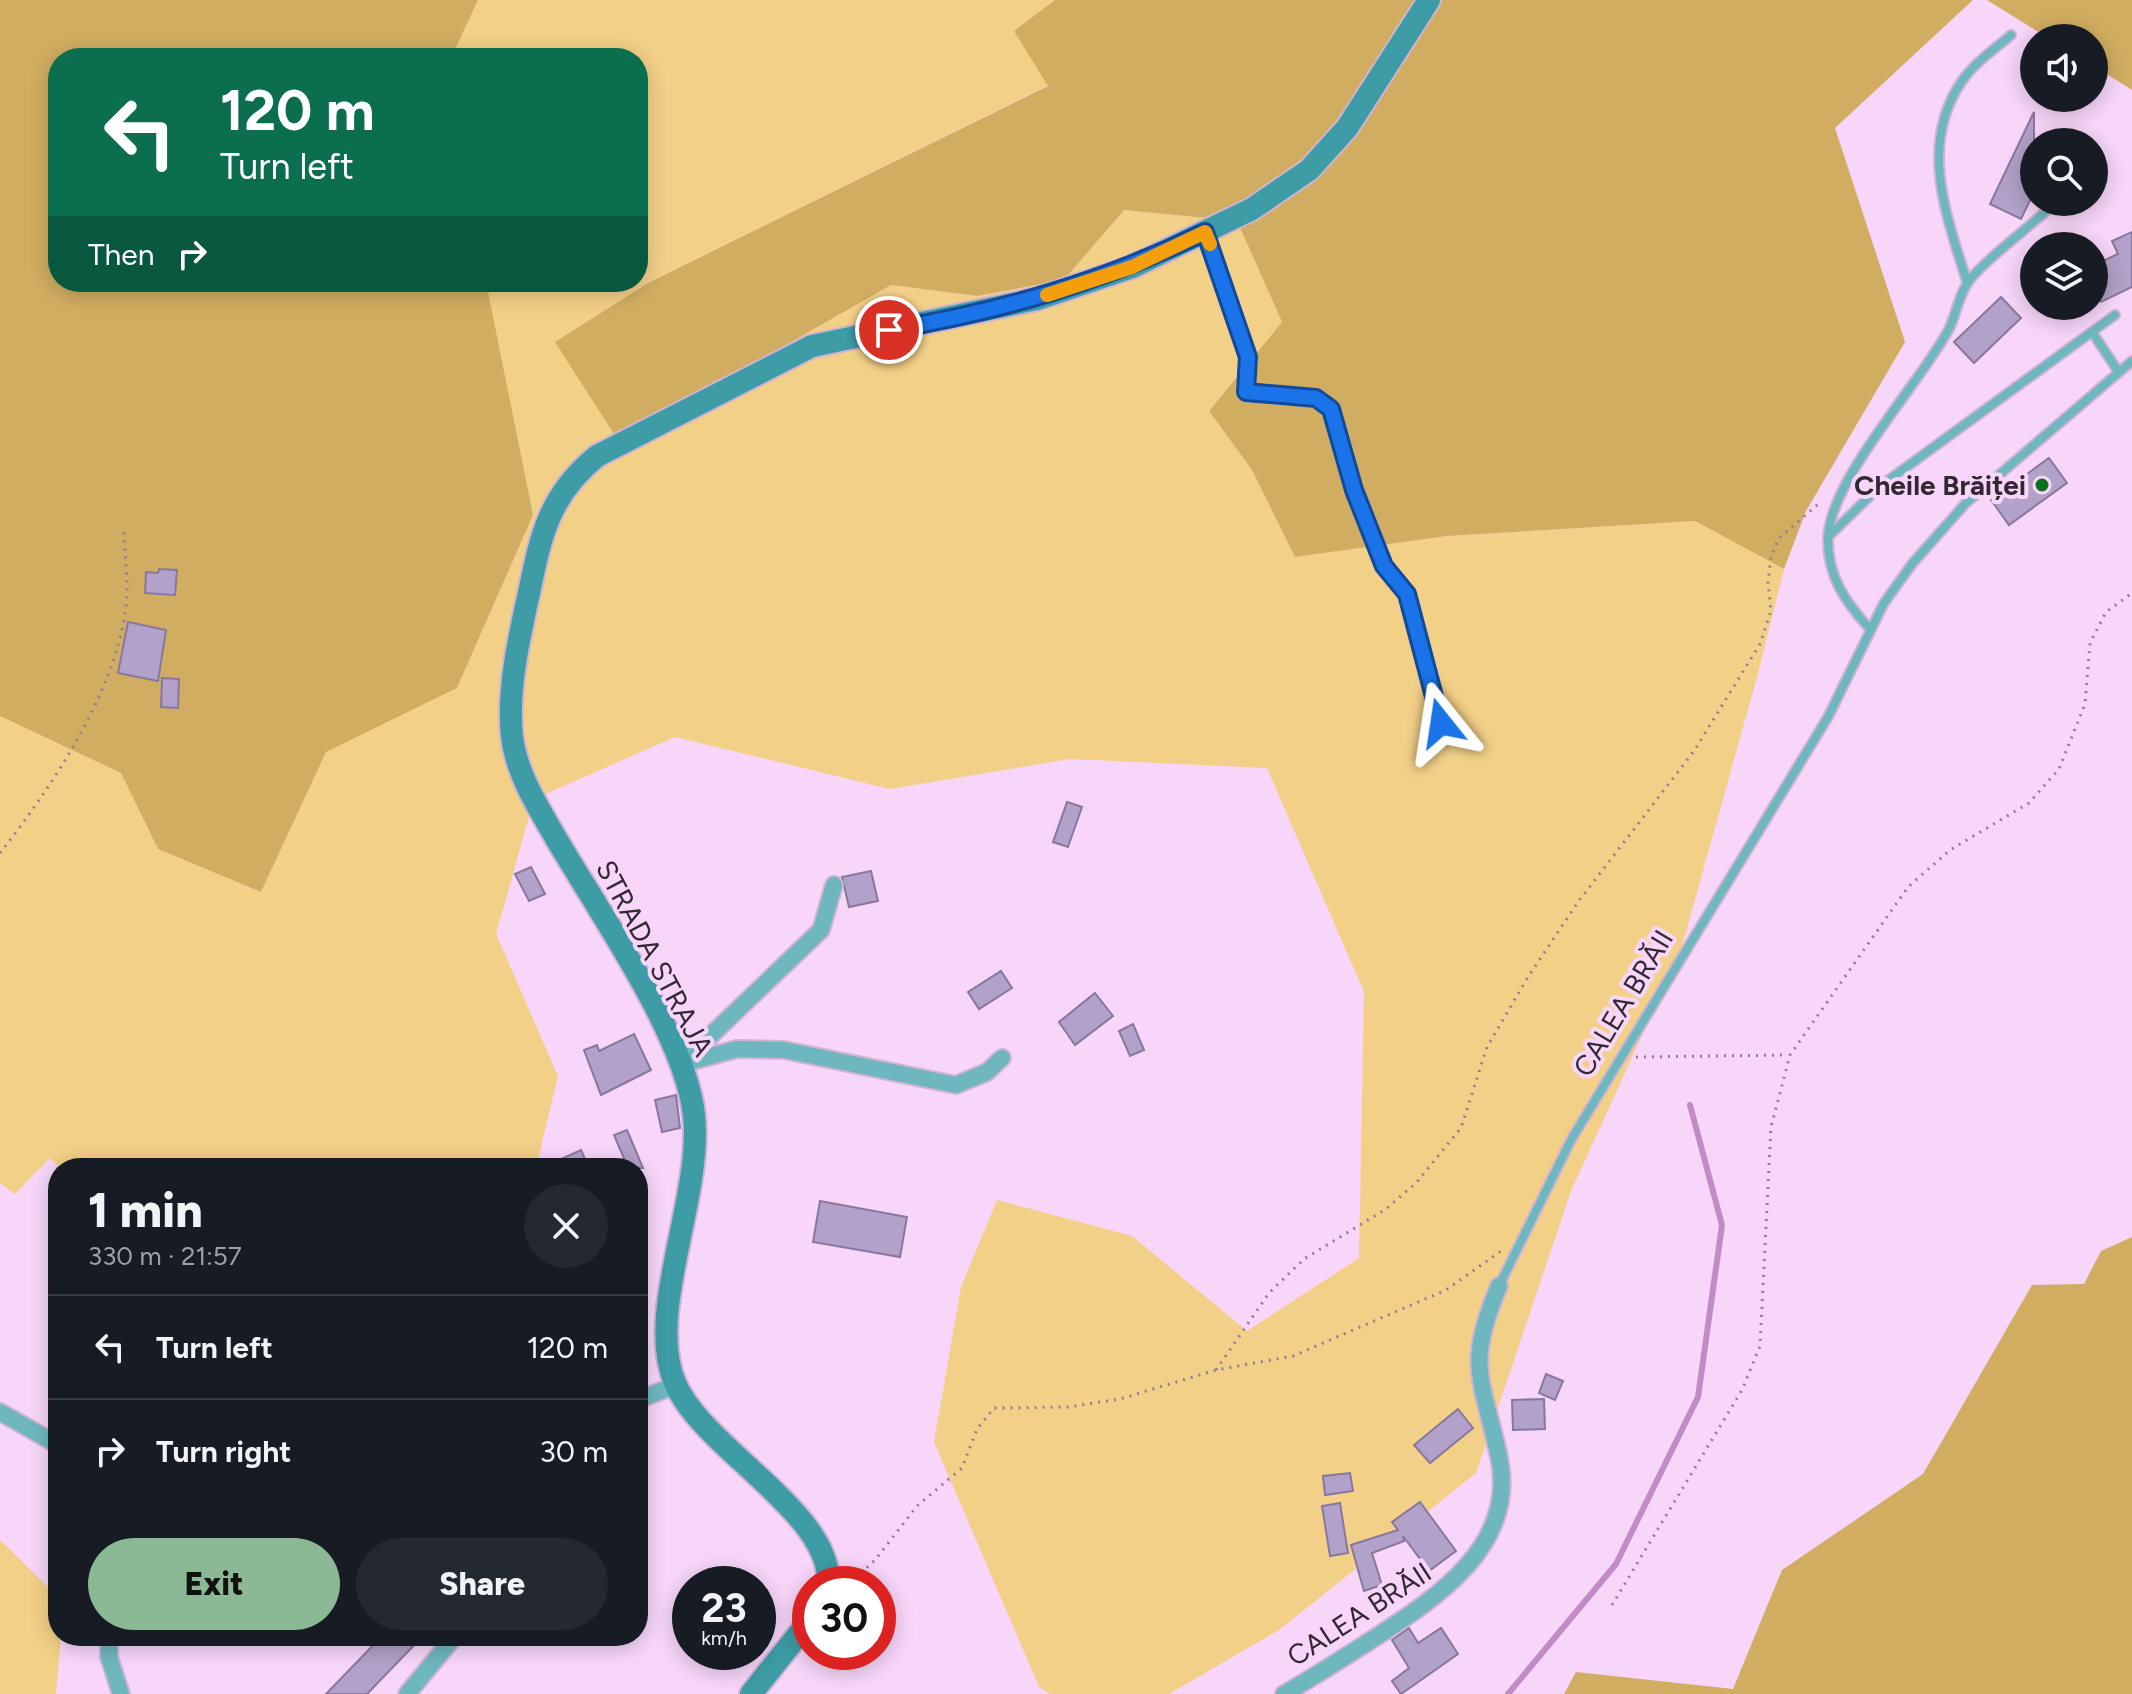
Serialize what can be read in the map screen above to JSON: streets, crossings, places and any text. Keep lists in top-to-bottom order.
{
  "streets": {
    "main road": ["STRADA STRAJA"],
    "street": ["CALEA BRĂII"]
  },
  "places": ["Cheile Brăiței"],
  "page": {
    "turn": ["120 m", "Turn left"],
    "then": "Then",
    "heading": ["1 min", "330 m · 21:57"],
    "list": [
      {
        "name": "Turn left",
        "value": "120 m"
      },
      {
        "name": "Turn right",
        "value": "30 m"
      }
    ],
    "buttons": ["Exit", "Share"],
    "speed": "23 km/h",
    "limit": "30"
  }
}
